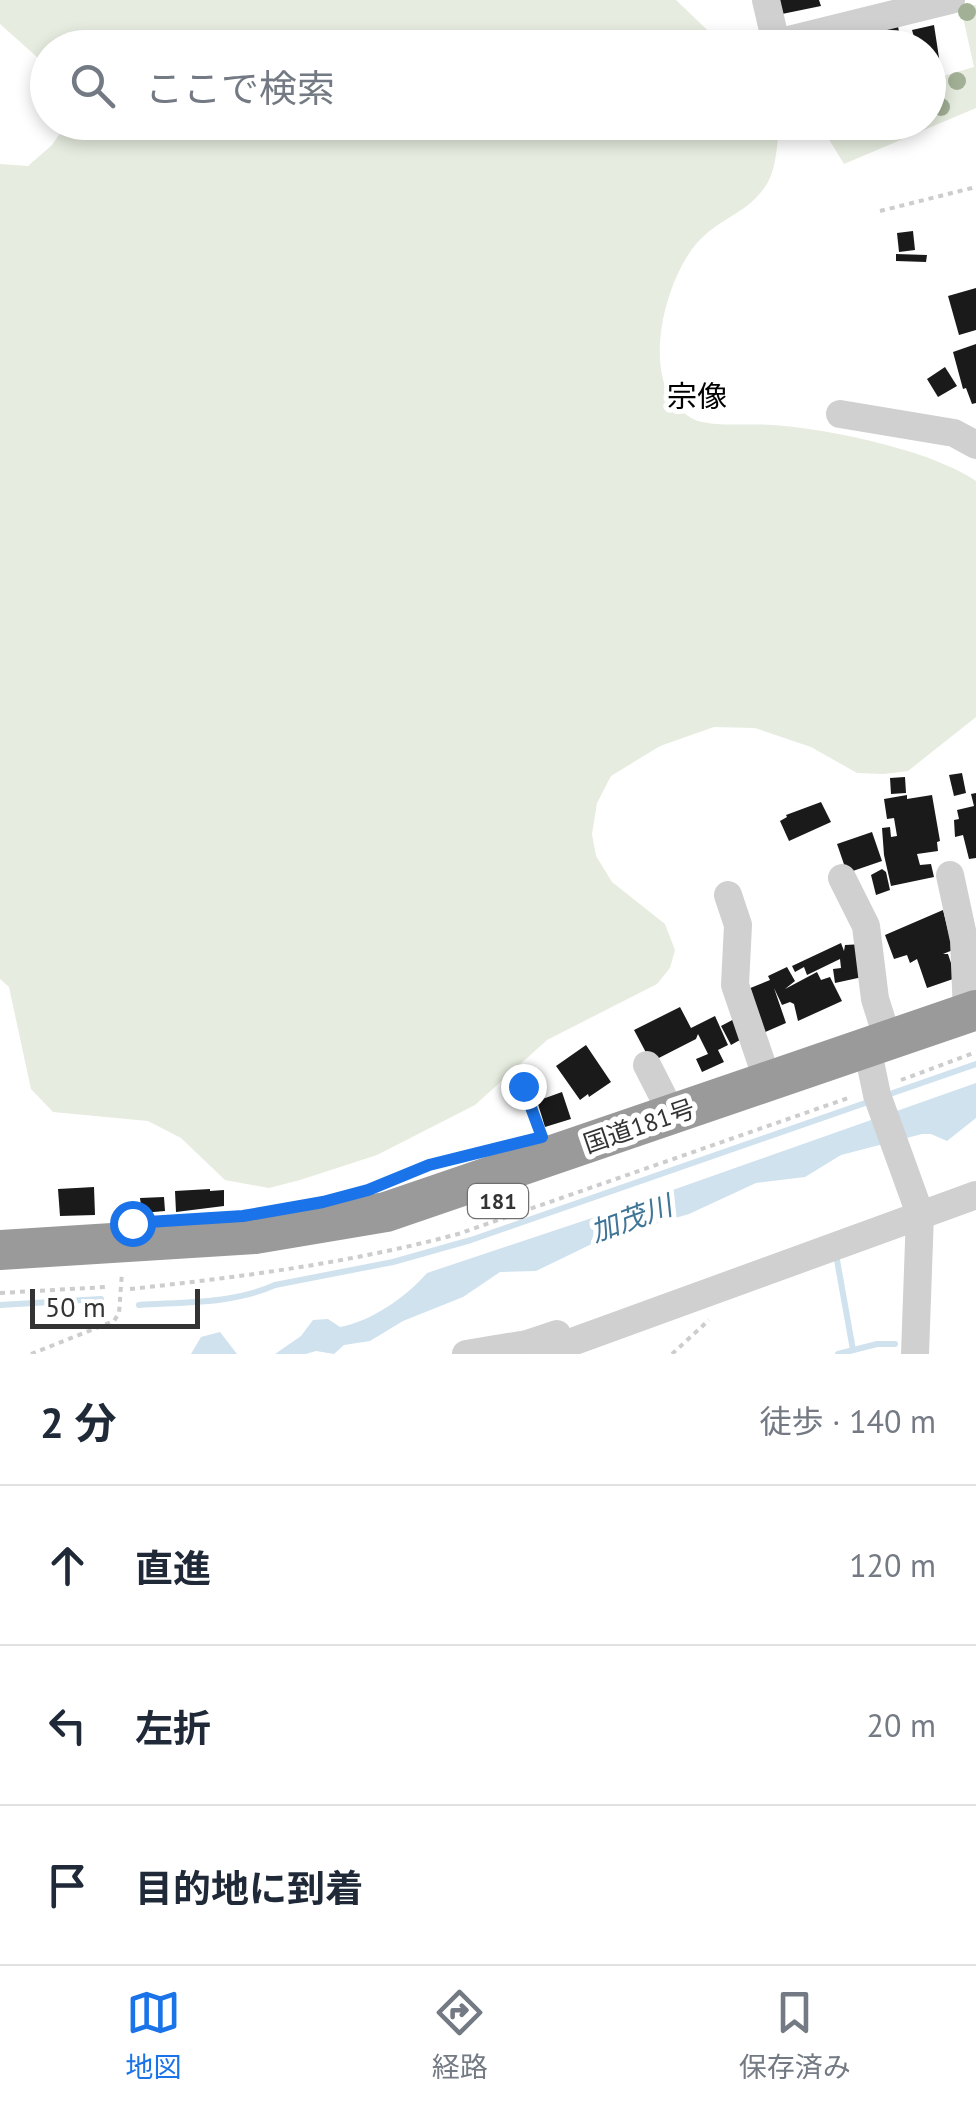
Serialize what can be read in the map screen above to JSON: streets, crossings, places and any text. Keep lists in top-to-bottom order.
{
  "streets": {
    "highway": ["国道181号", "181"]
  },
  "districts": ["宗像"],
  "water": ["加茂川"],
  "scale_bar": "50 m",
  "page": {
    "search": "ここで検索",
    "scale": "50 m",
    "heading": ["2 分", "徒歩 · 140 m"],
    "list": [
      ["直進", "120 m"],
      ["左折", "20 m"],
      "目的地に到着"
    ],
    "nav": ["地図", "経路", "保存済み"]
  }
}
